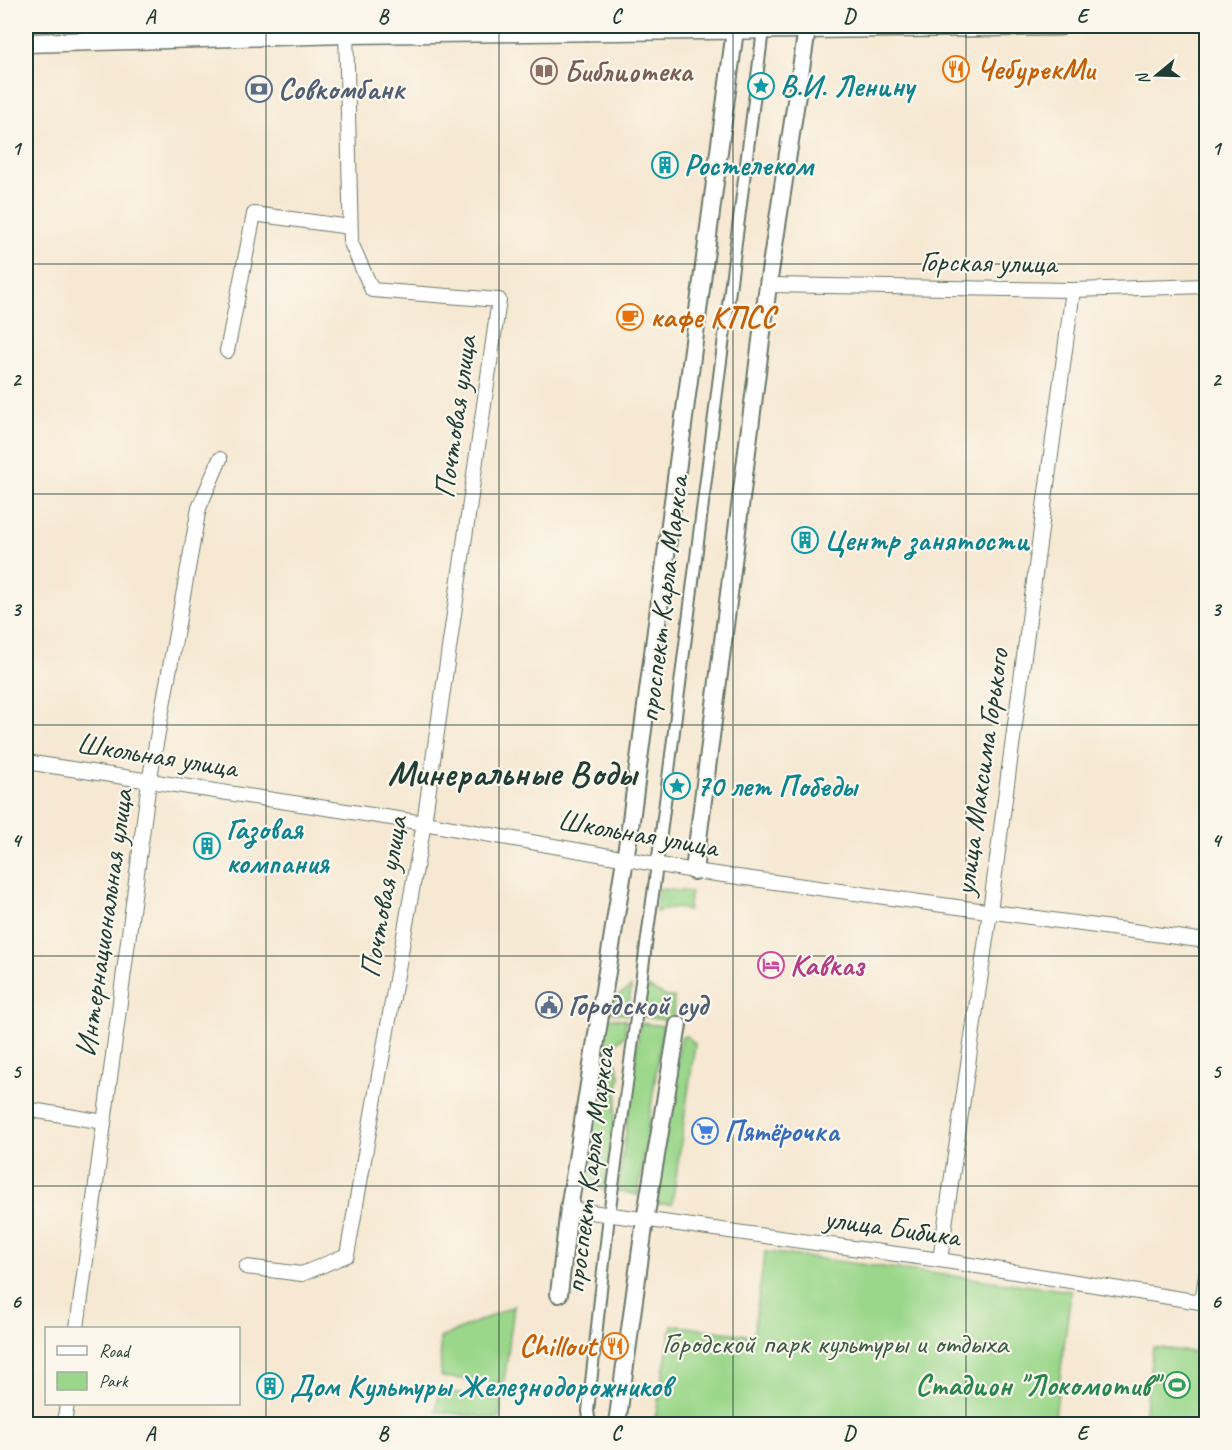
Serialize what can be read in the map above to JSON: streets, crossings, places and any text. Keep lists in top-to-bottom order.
{
  "streets": {
    "street": [
      "Горская улица",
      "Почтовая улица",
      "проспект Карла Маркса",
      "Школьная улица",
      "улица Максима Горького",
      "Интернациональная улица",
      "улица Бибика"
    ]
  },
  "crossings": [
    ["Горская улица", "улица Максима Горького"],
    ["Почтовая улица", "Школьная улица"],
    ["проспект Карла Маркса", "Школьная улица"],
    ["проспект Карла Маркса", "улица Бибика"],
    ["Школьная улица", "улица Максима Горького"],
    ["Школьная улица", "Интернациональная улица"],
    ["улица Максима Горького", "улица Бибика"]
  ],
  "districts": ["Минеральные Воды"],
  "parks": ["Городской парк культуры и отдыха"],
  "places": {
    "restaurant": ["ЧебурекМи", "Chillout"],
    "library": ["Библиотека"],
    "place": ["В.И. Ленину", "70 лет Победы"],
    "bank": ["Совкомбанк"],
    "building": [
      "Ростелеком",
      "Центр занятости",
      "Газовая компания",
      "Дом Культуры Железнодорожников"
    ],
    "cafe": ["кафе КПСС"],
    "hotel": ["Кавказ"],
    "public building": ["Городской суд"],
    "supermarket": ["Пятёрочка"],
    "sports": ["Стадион \"Локомотив\""]
  },
  "legend": ["Road", "Park"],
  "north": "left",
  "grid": {
    "columns": [
      "A",
      "B",
      "C",
      "D",
      "E"
    ],
    "rows": [
      "1",
      "2",
      "3",
      "4",
      "5",
      "6"
    ]
  }
}
